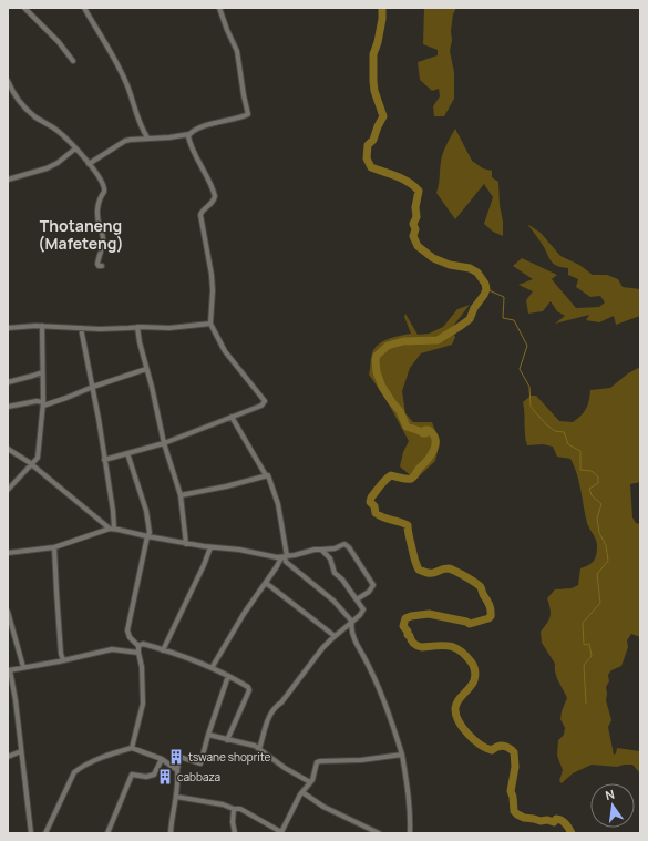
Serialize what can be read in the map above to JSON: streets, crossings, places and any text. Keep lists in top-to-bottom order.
{
  "districts": ["Thotaneng (Mafeteng)"],
  "places": {
    "building": ["tswane shoprite", "cabbaza"]
  },
  "north": "top"
}
